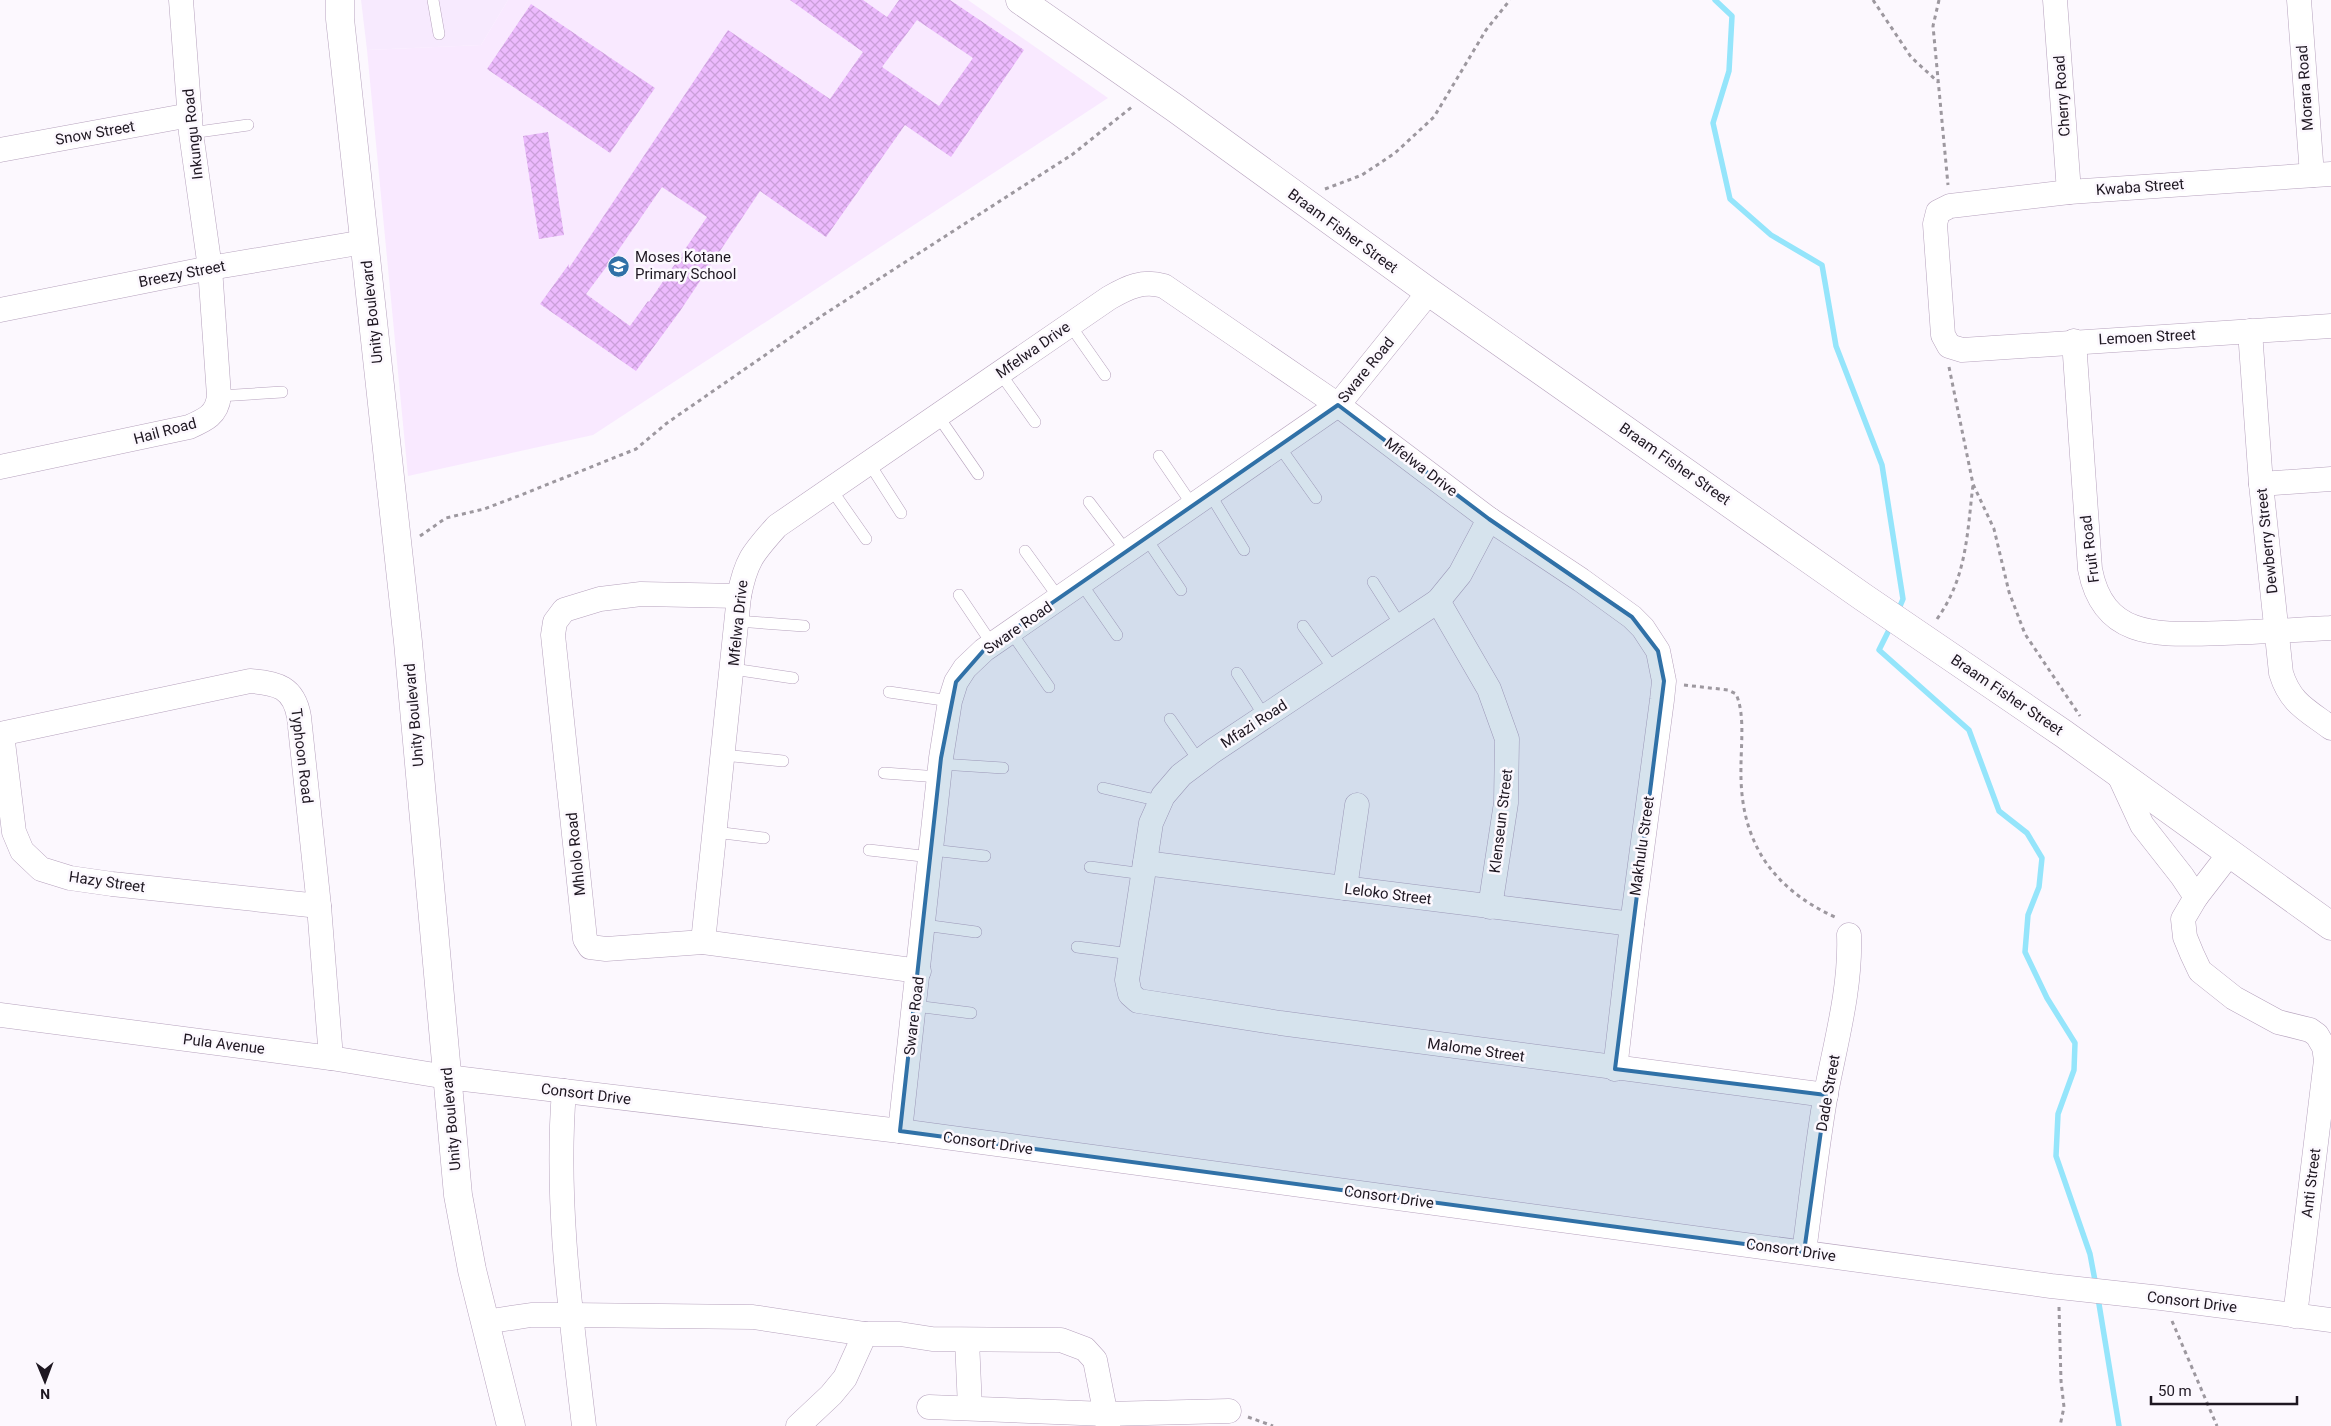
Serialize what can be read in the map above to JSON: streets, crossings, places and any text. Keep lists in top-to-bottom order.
{
  "streets": {
    "street": [
      "Morara Road",
      "Cherry Road",
      "Snow Street",
      "Inkungu Road",
      "Kwaba Street",
      "Braam Fisher Street",
      "Breezy Street",
      "Unity Boulevard",
      "Lemoen Street",
      "Mfelwa Drive",
      "Sware Road",
      "Hail Road",
      "Dewberry Street",
      "Fruit Road",
      "Mfazi Road",
      "Typhoon Road",
      "Klenseun Street",
      "Makhulu Street",
      "Mhlolo Road",
      "Hazy Street",
      "Leloko Street",
      "Pula Avenue",
      "Malome Street",
      "Dade Street",
      "Consort Drive",
      "Anti Street"
    ]
  },
  "crossings": [
    ["Morara Road", "Kwaba Street"],
    ["Cherry Road", "Kwaba Street"],
    ["Snow Street", "Inkungu Road"],
    ["Inkungu Road", "Breezy Street"],
    ["Braam Fisher Street", "Sware Road"],
    ["Braam Fisher Street", "Anti Street"],
    ["Breezy Street", "Unity Boulevard"],
    ["Unity Boulevard", "Pula Avenue"],
    ["Unity Boulevard", "Consort Drive"],
    ["Lemoen Street", "Dewberry Street"],
    ["Lemoen Street", "Fruit Road"],
    ["Mfelwa Drive", "Sware Road"],
    ["Mfelwa Drive", "Mfazi Road"],
    ["Mfelwa Drive", "Makhulu Street"],
    ["Mfelwa Drive", "Mhlolo Road"],
    ["Sware Road", "Mhlolo Road"],
    ["Sware Road", "Consort Drive"],
    ["Dewberry Street", "Fruit Road"],
    ["Mfazi Road", "Klenseun Street"],
    ["Mfazi Road", "Leloko Street"],
    ["Mfazi Road", "Malome Street"],
    ["Typhoon Road", "Hazy Street"],
    ["Typhoon Road", "Pula Avenue"],
    ["Klenseun Street", "Leloko Street"],
    ["Makhulu Street", "Leloko Street"],
    ["Makhulu Street", "Malome Street"],
    ["Pula Avenue", "Consort Drive"],
    ["Malome Street", "Dade Street"],
    ["Dade Street", "Consort Drive"],
    ["Consort Drive", "Anti Street"]
  ],
  "places": {
    "school or university": ["Moses Kotane Primary School"]
  },
  "scale_bar": "50 m",
  "north": "bottom"
}
